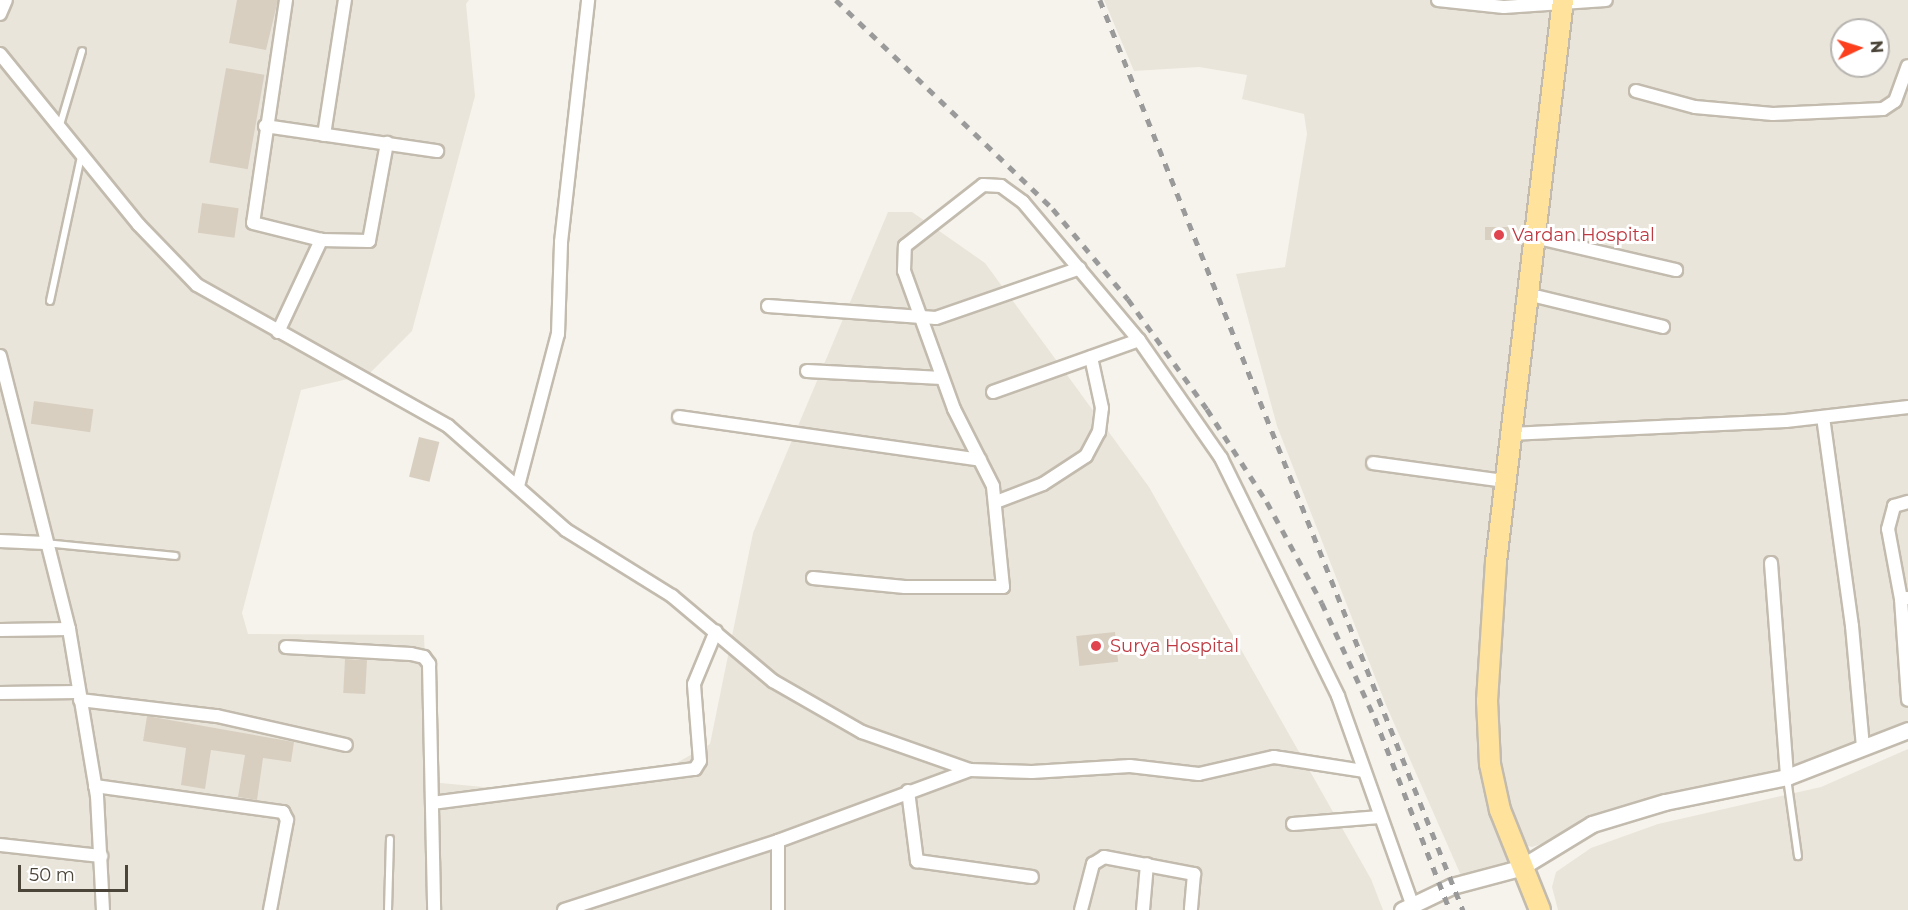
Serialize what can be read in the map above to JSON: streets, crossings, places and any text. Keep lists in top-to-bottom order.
{
  "places": ["Vardan Hospital", "Surya Hospital"],
  "scale_bar": "50 m",
  "north": "right"
}
